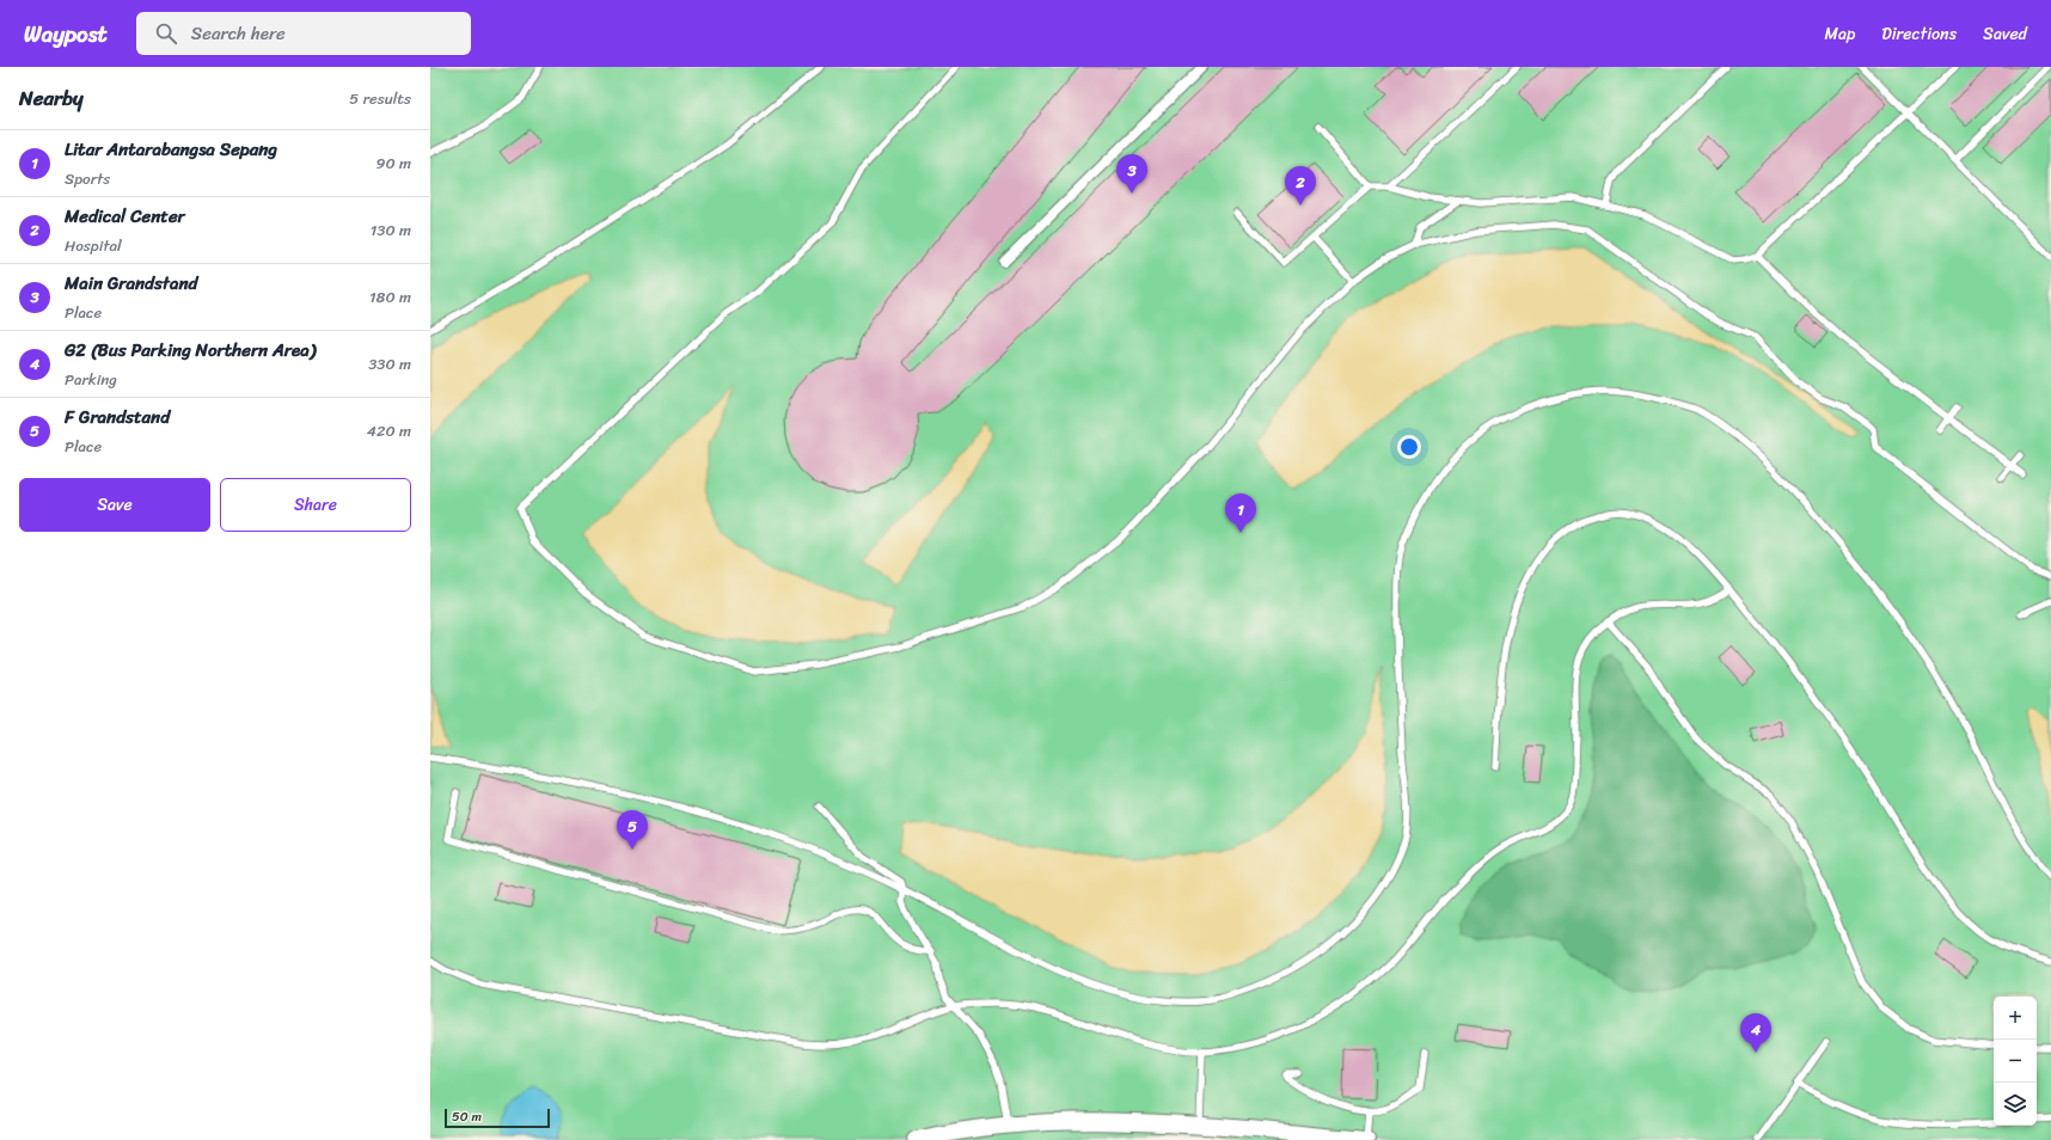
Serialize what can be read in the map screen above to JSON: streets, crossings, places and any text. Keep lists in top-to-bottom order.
{
  "scale_bar": "50 m",
  "page": {
    "header": "Waypost",
    "search": "Search here",
    "nav": ["Map", "Directions", "Saved"],
    "heading": ["Nearby", "5 results"],
    "list": [
      {
        "mark": "1",
        "name": "Litar Antarabangsa Sepang",
        "note": "Sports",
        "value": "90 m"
      },
      {
        "mark": "2",
        "name": "Medical Center",
        "note": "Hospital",
        "value": "130 m"
      },
      {
        "mark": "3",
        "name": "Main Grandstand",
        "note": "Place",
        "value": "180 m"
      },
      {
        "mark": "4",
        "name": "G2 (Bus Parking Northern Area)",
        "note": "Parking",
        "value": "330 m"
      },
      {
        "mark": "5",
        "name": "F Grandstand",
        "note": "Place",
        "value": "420 m"
      }
    ],
    "pins": [
      "3",
      "2",
      "1",
      "5",
      "4"
    ],
    "buttons": ["Save", "Share"],
    "map_buttons": ["+", "−"],
    "scale": "50 m"
  }
}
